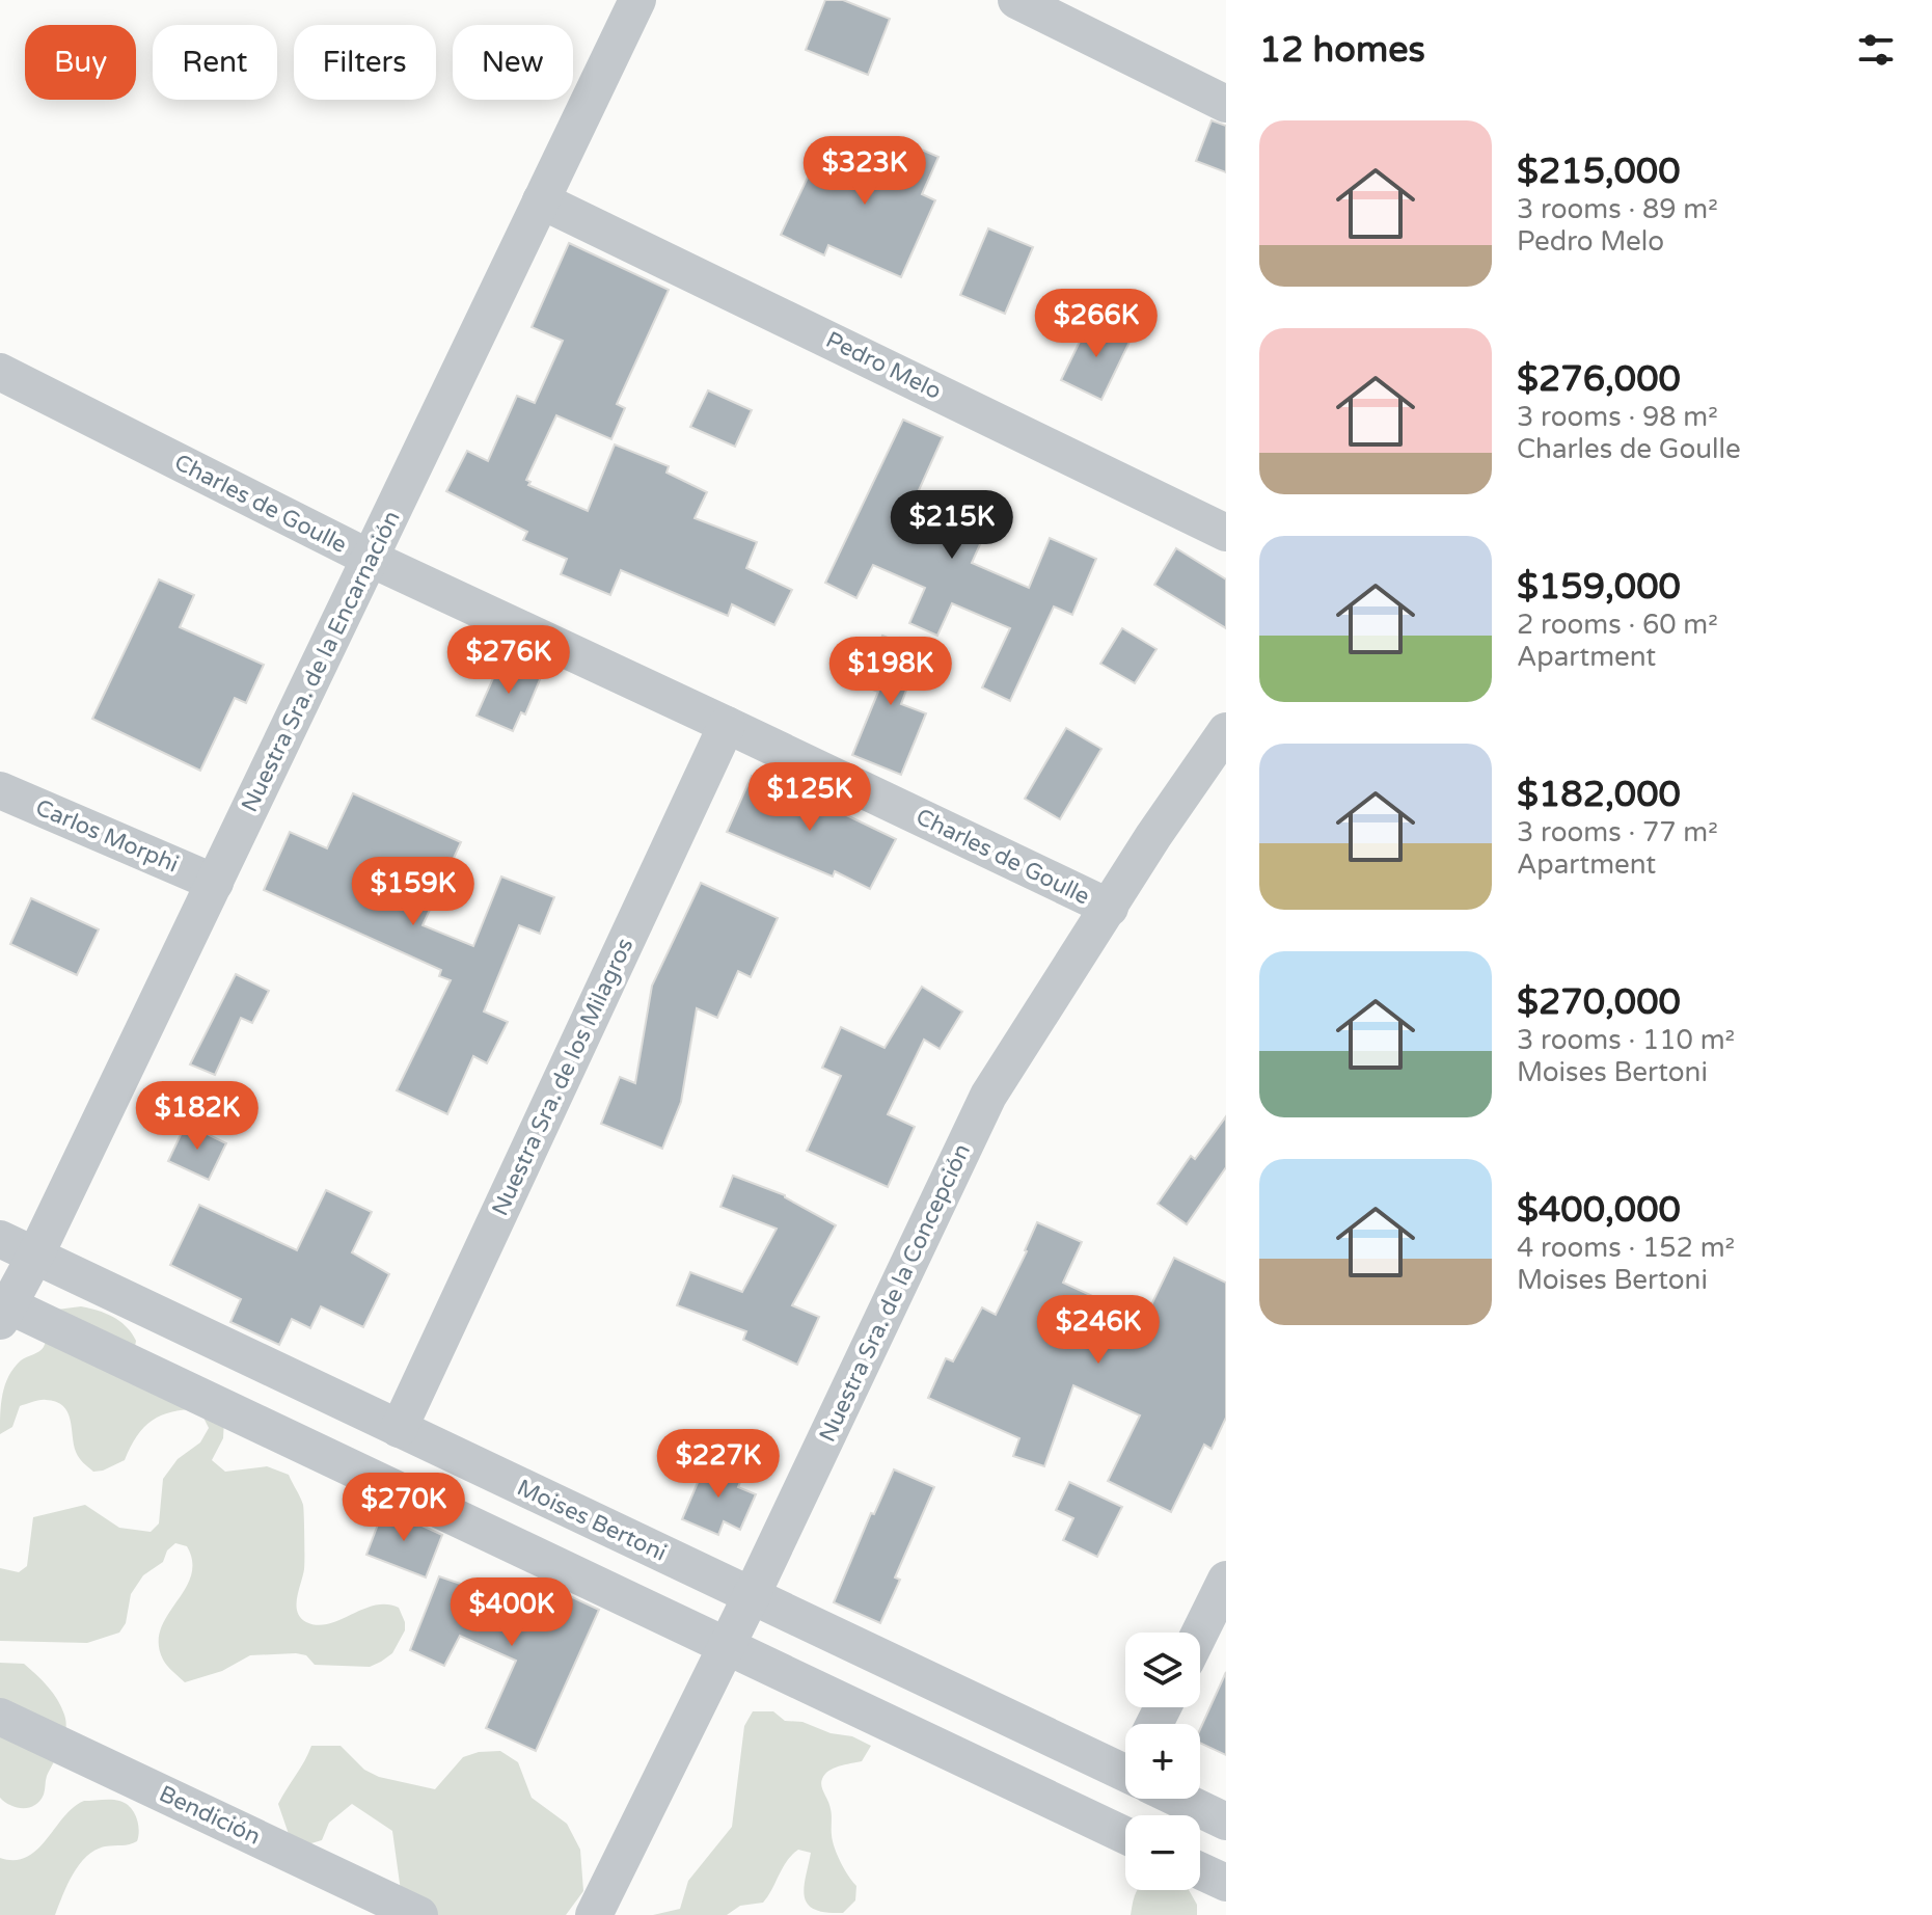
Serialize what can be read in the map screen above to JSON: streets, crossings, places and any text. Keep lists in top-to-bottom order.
{
  "streets": {
    "street": [
      "Pedro Melo",
      "Charles de Goulle",
      "Nuestra Sra. de la Encarnación",
      "Carlos Morphi",
      "Nuestra Sra. de los Milagros",
      "Nuestra Sra. de la Concepción",
      "Moises Bertoni",
      "Bendición"
    ]
  },
  "crossings": [
    ["Pedro Melo", "Nuestra Sra. de la Encarnación"],
    ["Charles de Goulle", "Nuestra Sra. de la Encarnación"],
    ["Charles de Goulle", "Nuestra Sra. de los Milagros"],
    ["Charles de Goulle", "Nuestra Sra. de la Concepción"],
    ["Nuestra Sra. de la Encarnación", "Carlos Morphi"],
    ["Nuestra Sra. de la Encarnación", "Moises Bertoni"],
    ["Nuestra Sra. de los Milagros", "Moises Bertoni"],
    ["Nuestra Sra. de la Concepción", "Moises Bertoni"]
  ],
  "page": {
    "heading": "12 homes",
    "chip": [
      "Buy",
      "Rent",
      "Filters",
      "New"
    ],
    "list": [
      {
        "name": "$215,000",
        "note": "3 rooms · 89 m² · Pedro Melo"
      },
      {
        "name": "$276,000",
        "note": "3 rooms · 98 m² · Charles de Goulle"
      },
      {
        "name": "$159,000",
        "note": "2 rooms · 60 m² · Apartment"
      },
      {
        "name": "$182,000",
        "note": "3 rooms · 77 m² · Apartment"
      },
      {
        "name": "$270,000",
        "note": "3 rooms · 110 m² · Moises Bertoni"
      },
      {
        "name": "$400,000",
        "note": "4 rooms · 152 m² · Moises Bertoni"
      }
    ],
    "price": [
      "$323K",
      "$266K",
      "$215K",
      "$276K",
      "$198K",
      "$125K",
      "$159K",
      "$182K",
      "$246K",
      "$227K",
      "$270K",
      "$400K"
    ],
    "map_buttons": ["+", "−"]
  }
}
